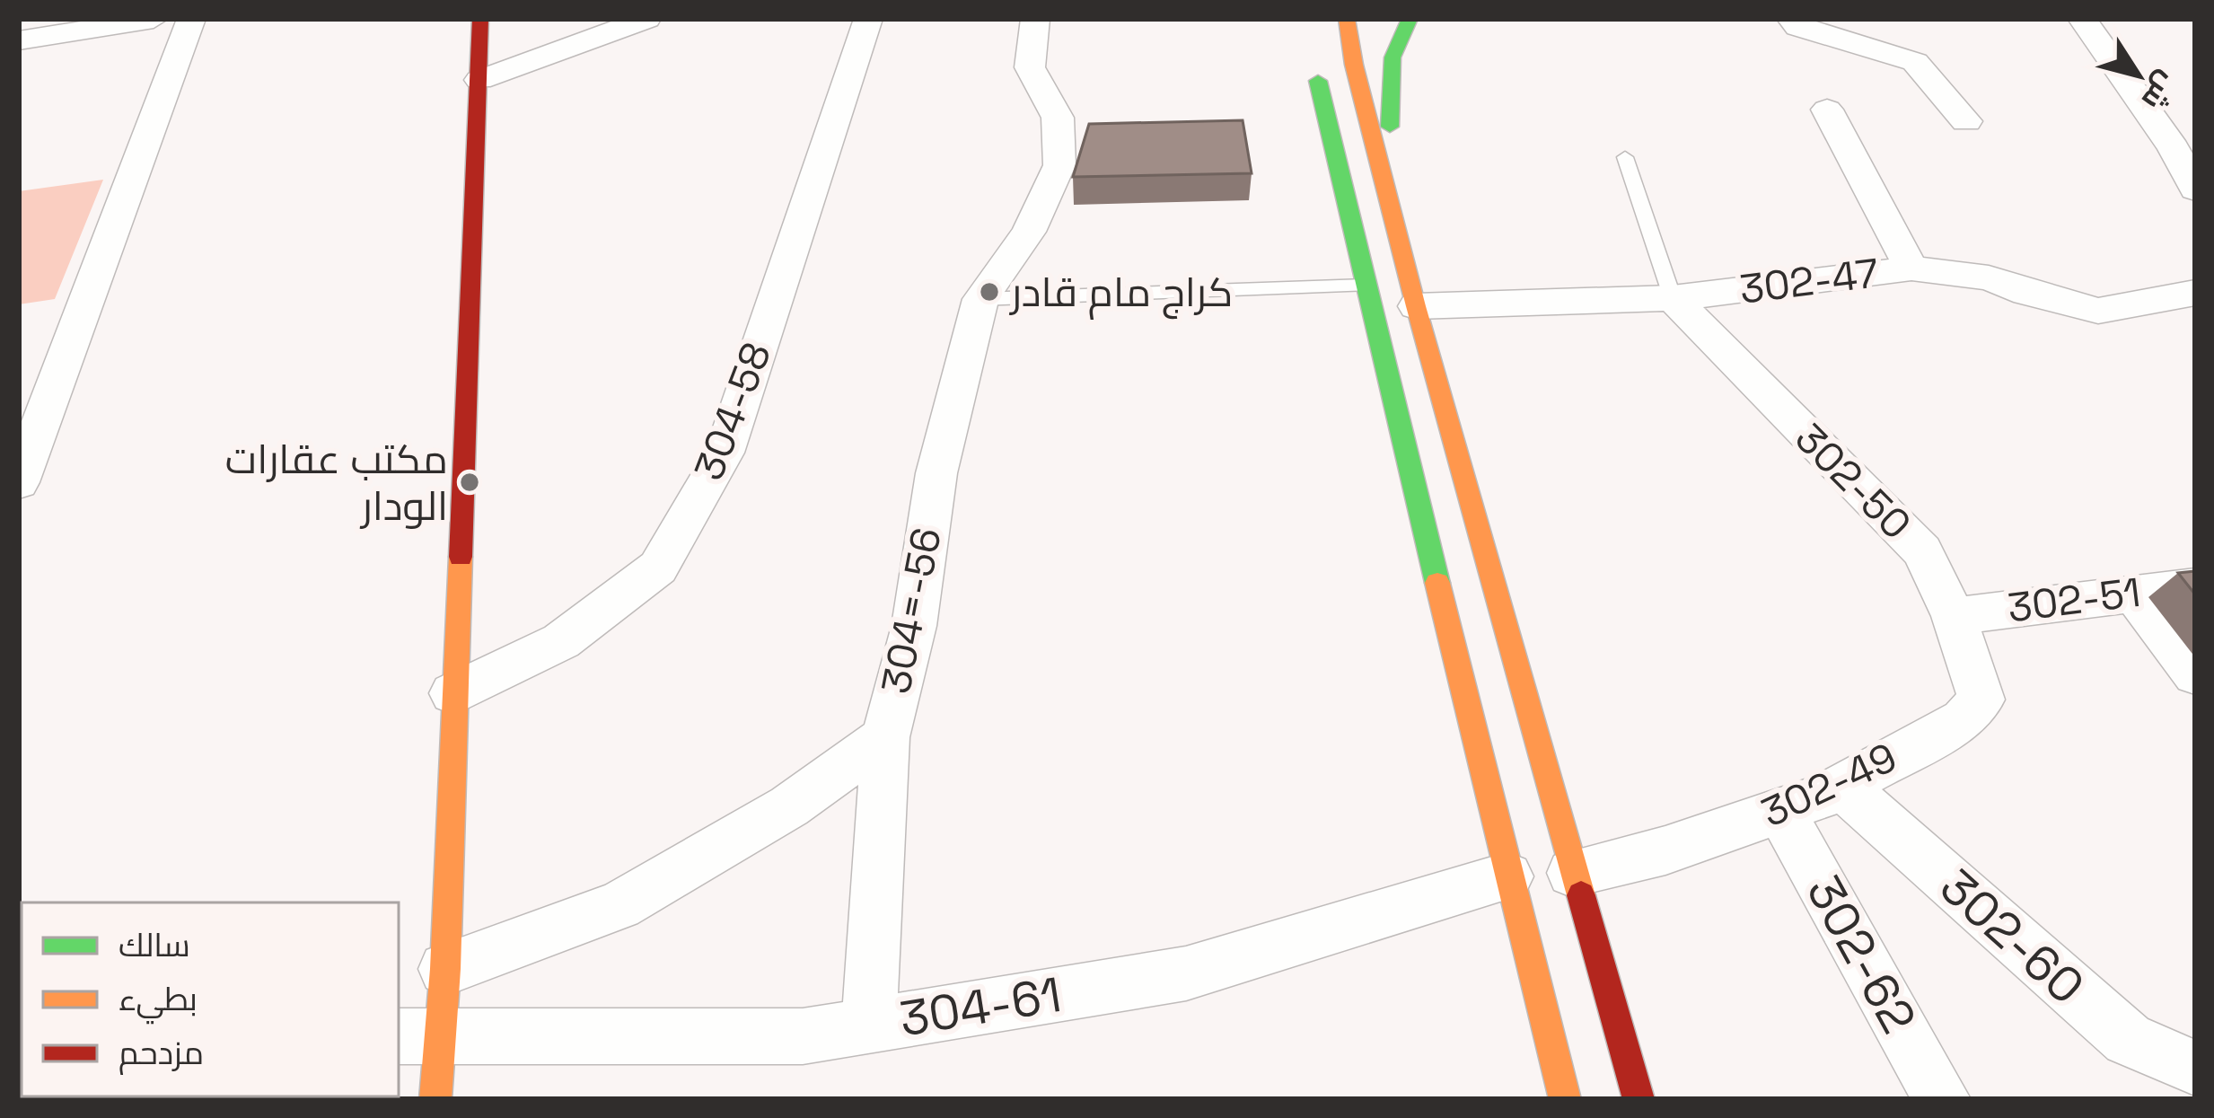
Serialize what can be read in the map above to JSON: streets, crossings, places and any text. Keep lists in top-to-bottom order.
{
  "streets": {
    "street": [
      "302-47",
      "304-58",
      "302-50",
      "302-51",
      "304=-56",
      "302-49",
      "302-60",
      "302-62",
      "304-61"
    ]
  },
  "crossings": [
    ["302-47", "302-50"],
    ["302-50", "302-51"],
    ["302-50", "302-49"],
    ["302-49", "302-60"],
    ["302-49", "302-62"]
  ],
  "places": ["کراج مام قادر", "مكتب عقارات الودار"],
  "legend": ["سالك", "بطيء", "مزدحم"],
  "north": "bottom right"
}
